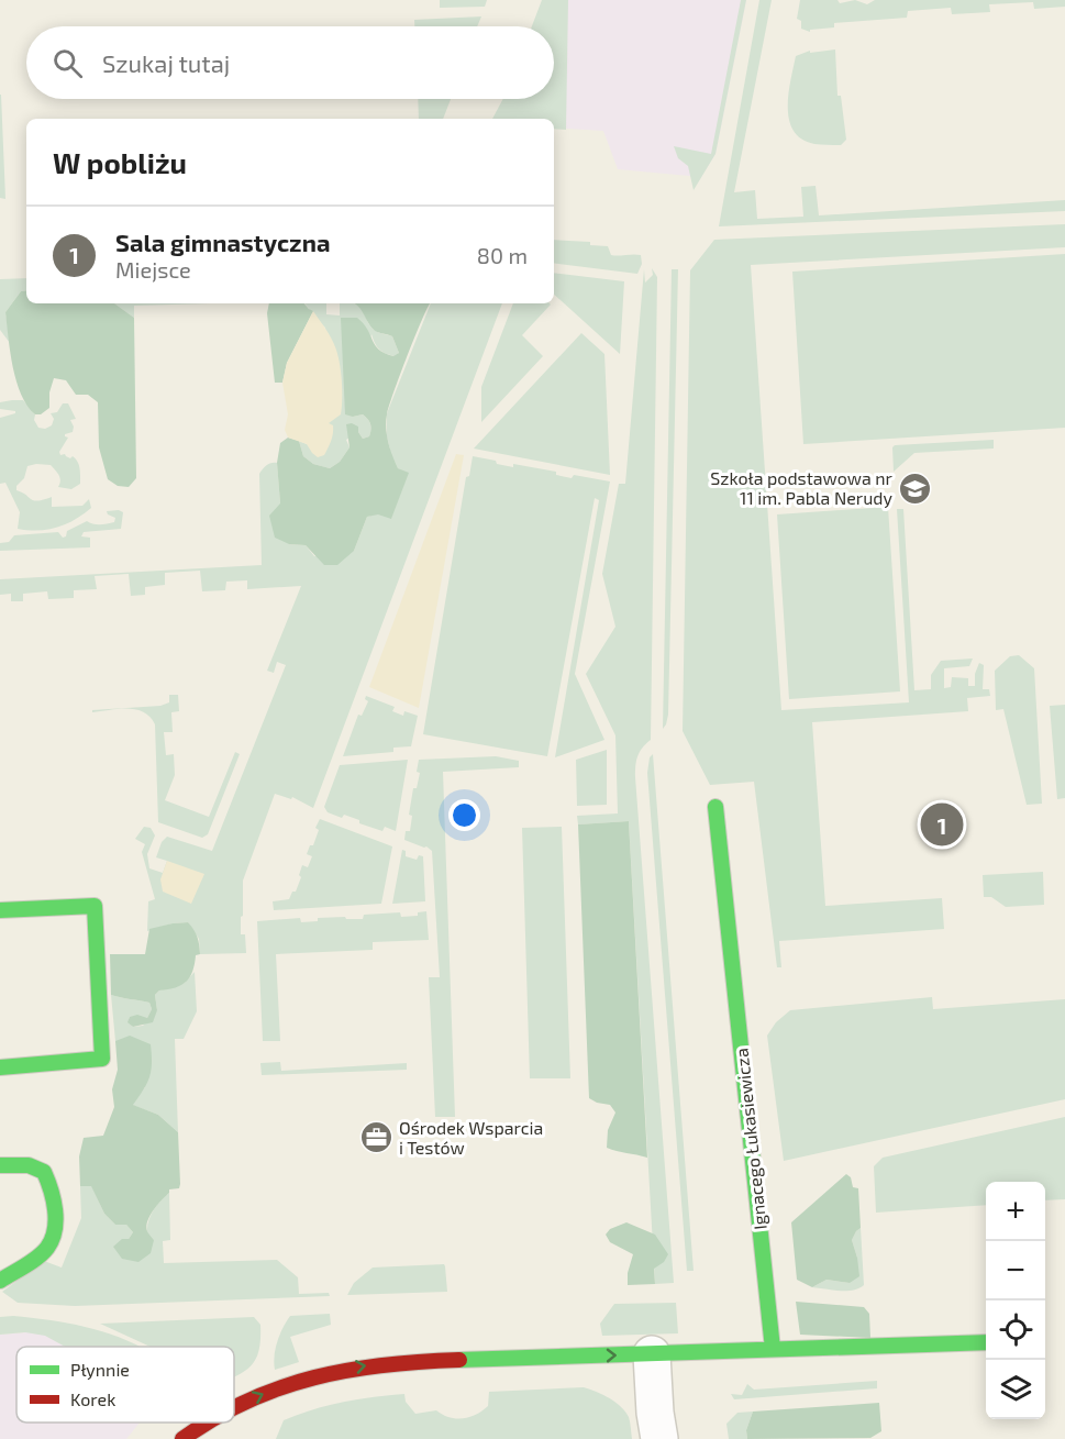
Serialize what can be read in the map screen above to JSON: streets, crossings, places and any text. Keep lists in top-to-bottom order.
{
  "streets": {
    "street": ["Ignacego Łukasiewicza"]
  },
  "places": {
    "school or university": ["Szkoła podstawowa nr 11 im. Pabla Nerudy"],
    "office": ["Ośrodek Wsparcia i Testów"]
  },
  "legend": ["Płynnie", "Korek"],
  "page": {
    "search": "Szukaj tutaj",
    "heading": "W pobliżu",
    "list": [
      {
        "mark": "1",
        "name": "Sala gimnastyczna",
        "note": "Miejsce",
        "value": "80 m"
      }
    ],
    "pins": "1",
    "map_buttons": ["+", "−"]
  }
}
